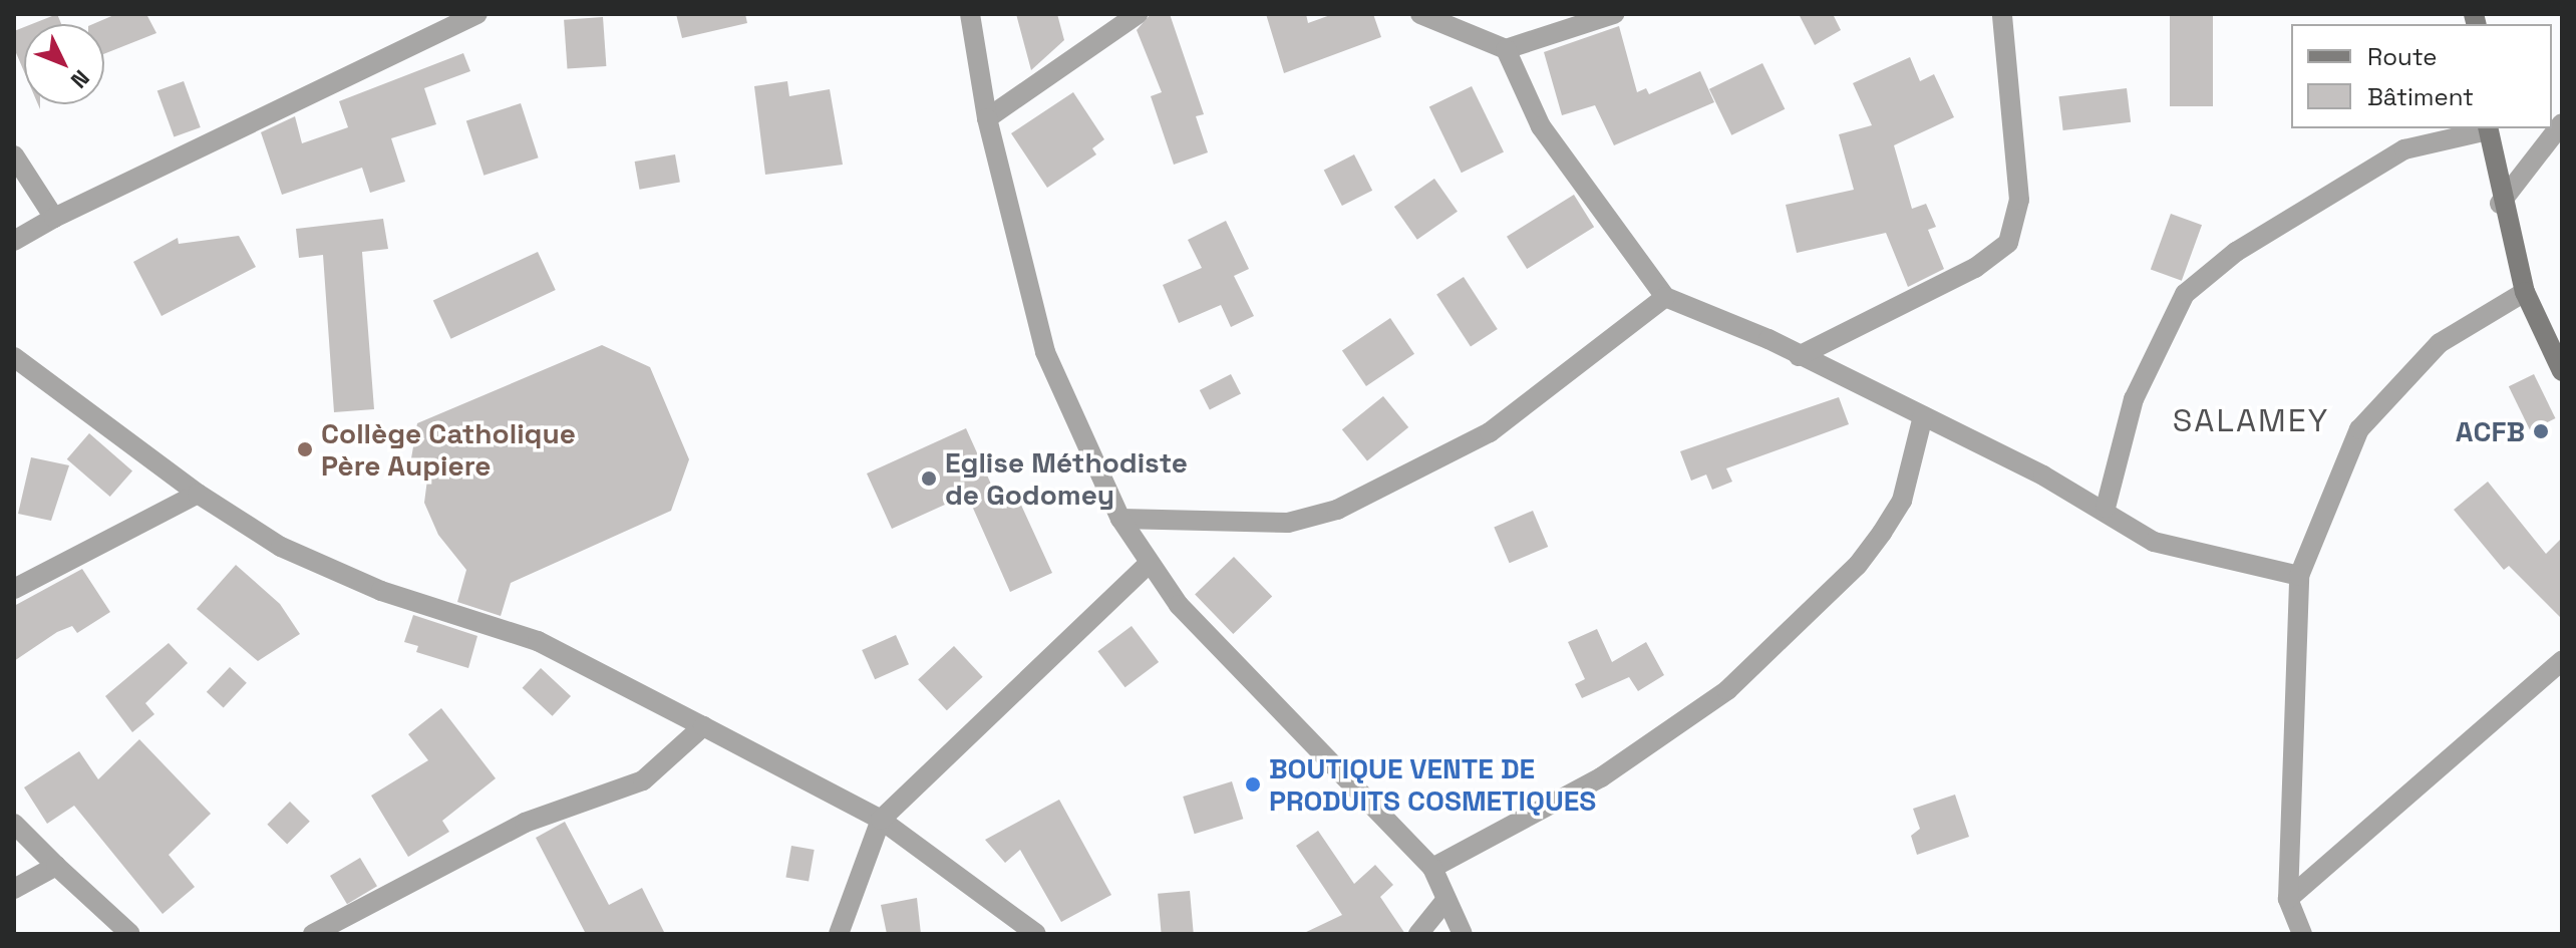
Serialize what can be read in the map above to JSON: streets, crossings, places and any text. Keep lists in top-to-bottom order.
{
  "districts": ["SALAMEY"],
  "places": [
    "ACFB",
    "Collège Catholique Père Aupiere",
    "Eglise Méthodiste de Godomey",
    "BOUTIQUE VENTE DE PRODUITS COSMETIQUES"
  ],
  "legend": ["Route", "Bâtiment"],
  "north": "bottom right"
}
